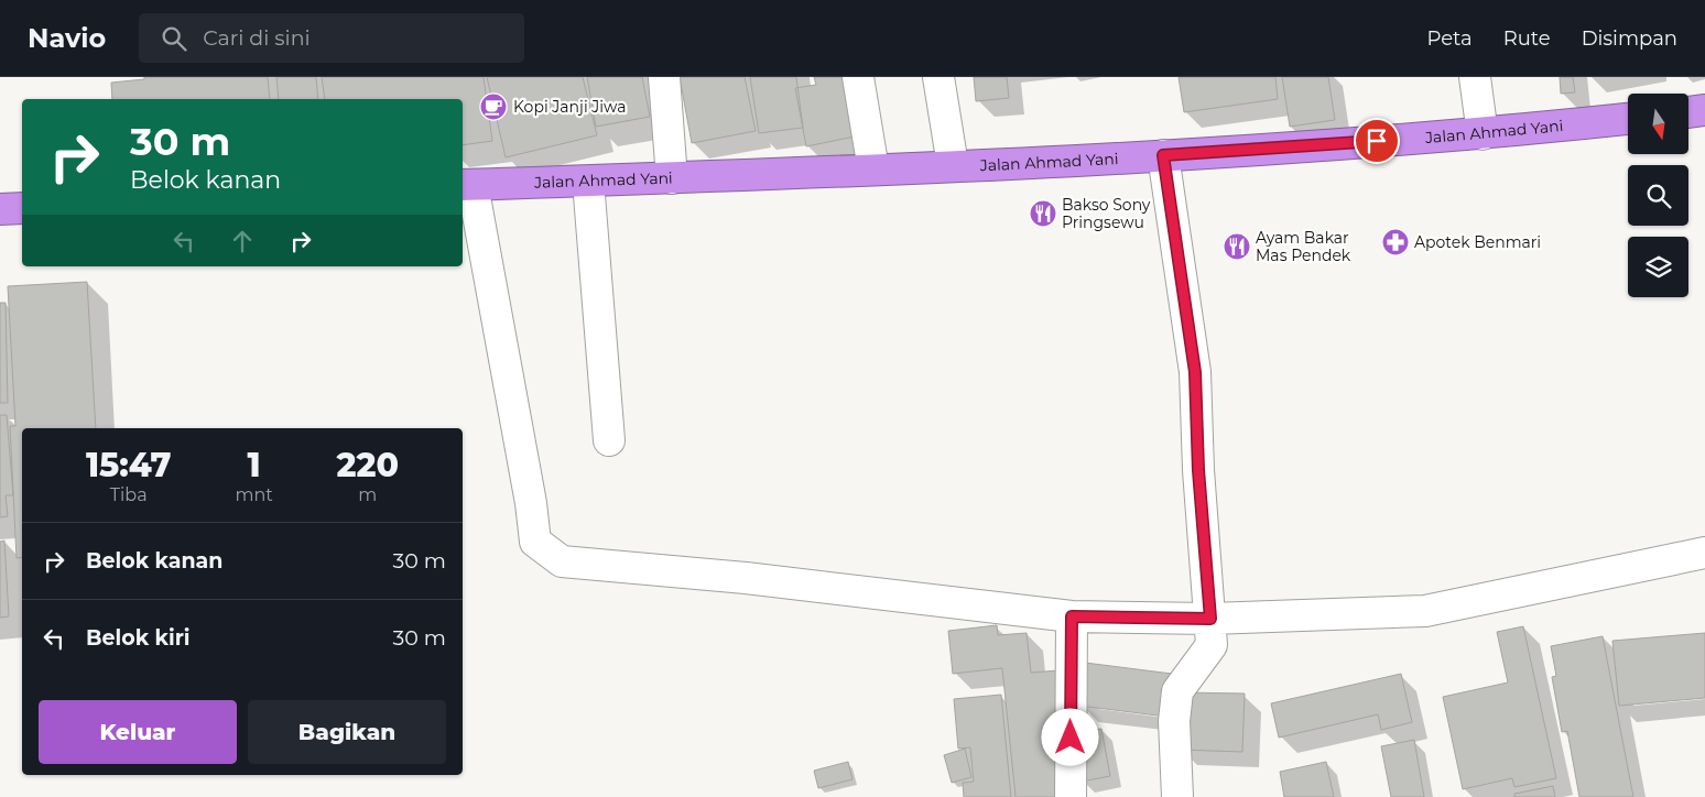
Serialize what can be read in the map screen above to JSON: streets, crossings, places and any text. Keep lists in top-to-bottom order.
{
  "streets": {
    "highway": ["Jalan Ahmad Yani"]
  },
  "places": {
    "cafe": ["Kopi Janji Jiwa"],
    "restaurant": ["Bakso Sony Pringsewu", "Ayam Bakar Mas Pendek"],
    "pharmacy": ["Apotek Benmari"]
  },
  "north": "bottom",
  "page": {
    "header": "Navio",
    "search": "Cari di sini",
    "nav": ["Peta", "Rute", "Disimpan"],
    "turn": ["30 m", "Belok kanan"],
    "eta": [
      "15:47",
      "Tiba",
      "1",
      "mnt",
      "220",
      "m"
    ],
    "list": [
      {
        "name": "Belok kanan",
        "value": "30 m"
      },
      {
        "name": "Belok kiri",
        "value": "30 m"
      }
    ],
    "buttons": ["Keluar", "Bagikan"]
  }
}
